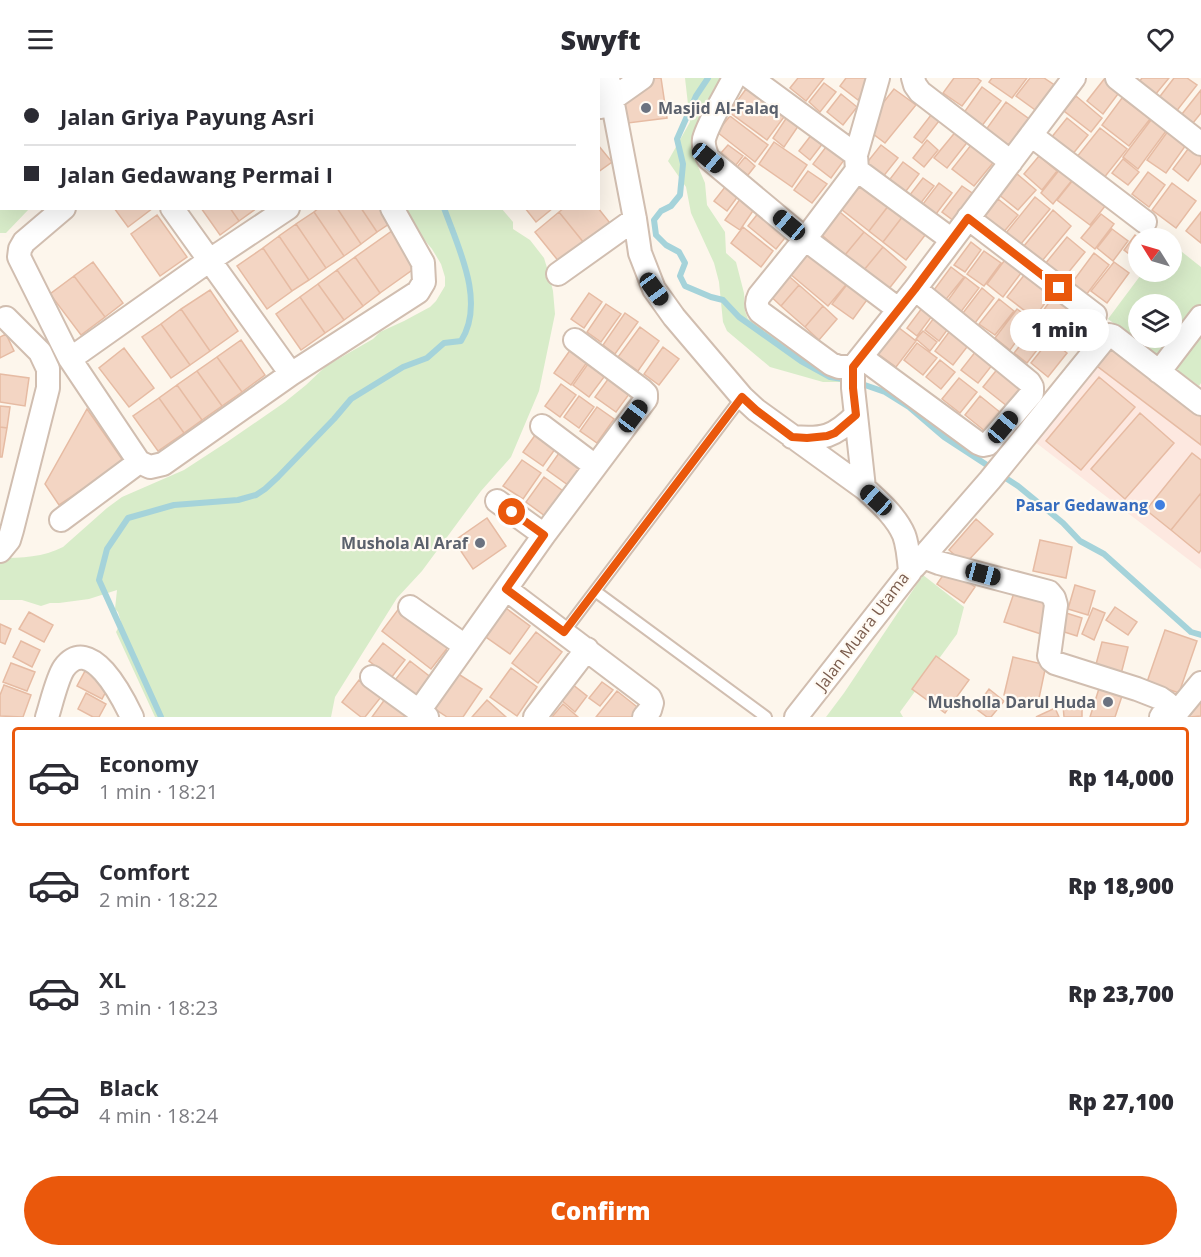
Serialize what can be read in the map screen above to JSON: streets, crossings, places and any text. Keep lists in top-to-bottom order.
{
  "streets": {
    "street": ["Jalan Muara Utama"]
  },
  "places": [
    "Masjid Al-Falaq",
    "Pasar Gedawang",
    "Mushola Al Araf",
    "Musholla Darul Huda"
  ],
  "north": "top left",
  "page": {
    "header": "Swyft",
    "banner": ["Jalan Griya Payung Asri", "Jalan Gedawang Permai I"],
    "bubble": "1 min",
    "list": [
      {
        "name": "Economy",
        "note": "1 min · 18:21",
        "value": "Rp 14,000"
      },
      {
        "name": "Comfort",
        "note": "2 min · 18:22",
        "value": "Rp 18,900"
      },
      {
        "name": "XL",
        "note": "3 min · 18:23",
        "value": "Rp 23,700"
      },
      {
        "name": "Black",
        "note": "4 min · 18:24",
        "value": "Rp 27,100"
      }
    ],
    "buttons": "Confirm"
  }
}
